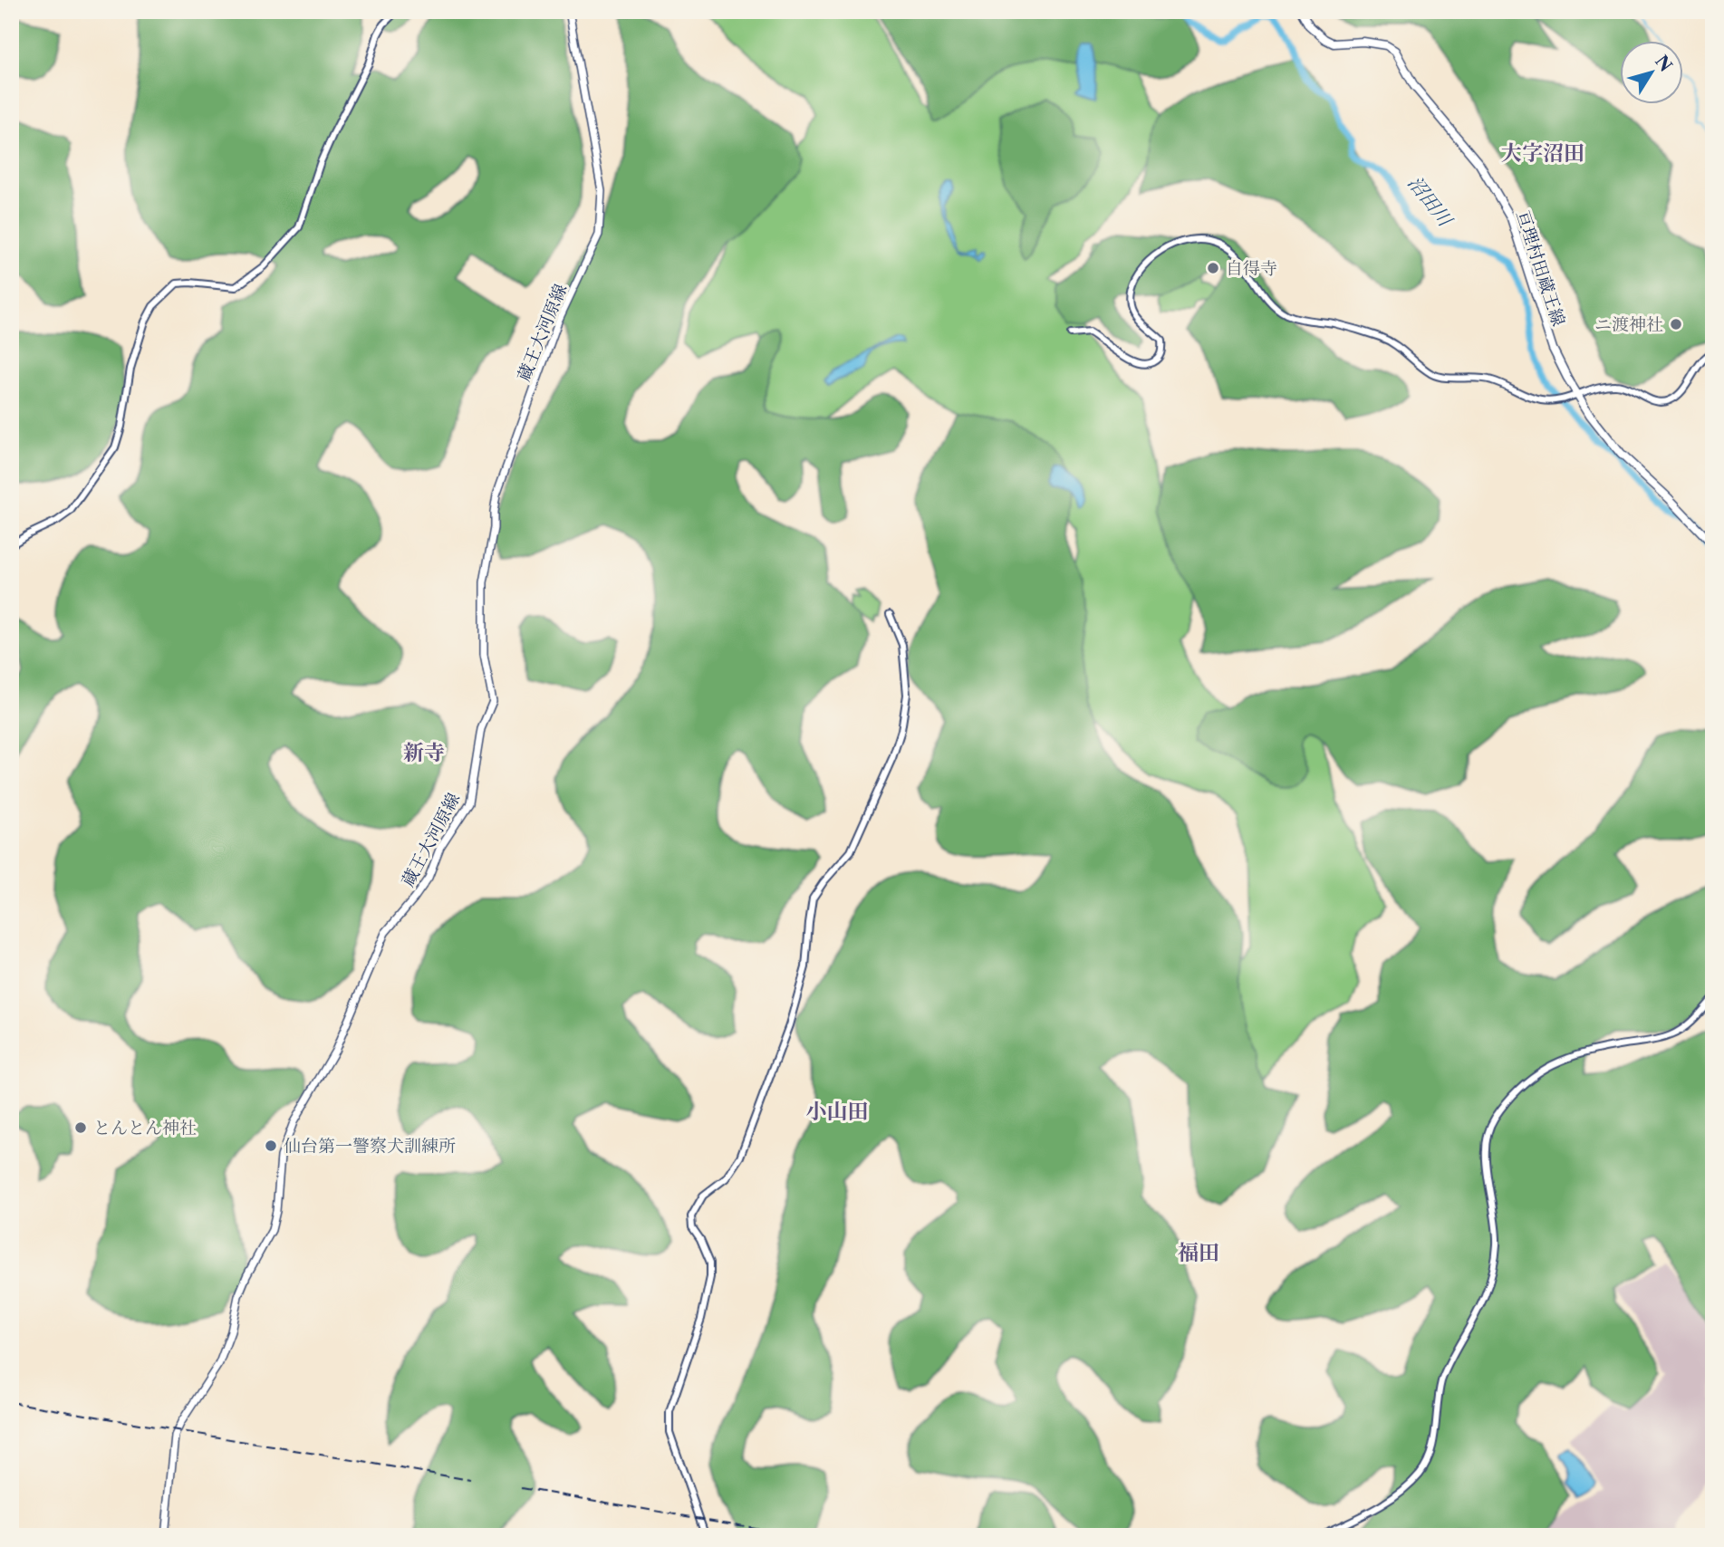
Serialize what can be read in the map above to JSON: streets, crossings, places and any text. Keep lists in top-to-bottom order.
{
  "streets": {
    "main road": ["亘理村田蔵王線", "蔵王大河原線"]
  },
  "districts": [
    "大字沼田",
    "新寺",
    "小山田",
    "福田"
  ],
  "water": ["沼田川"],
  "places": [
    "自得寺",
    "ニ渡神社",
    "とんとん神社",
    "仙台第一警察犬訓練所"
  ],
  "north": "top right"
}
